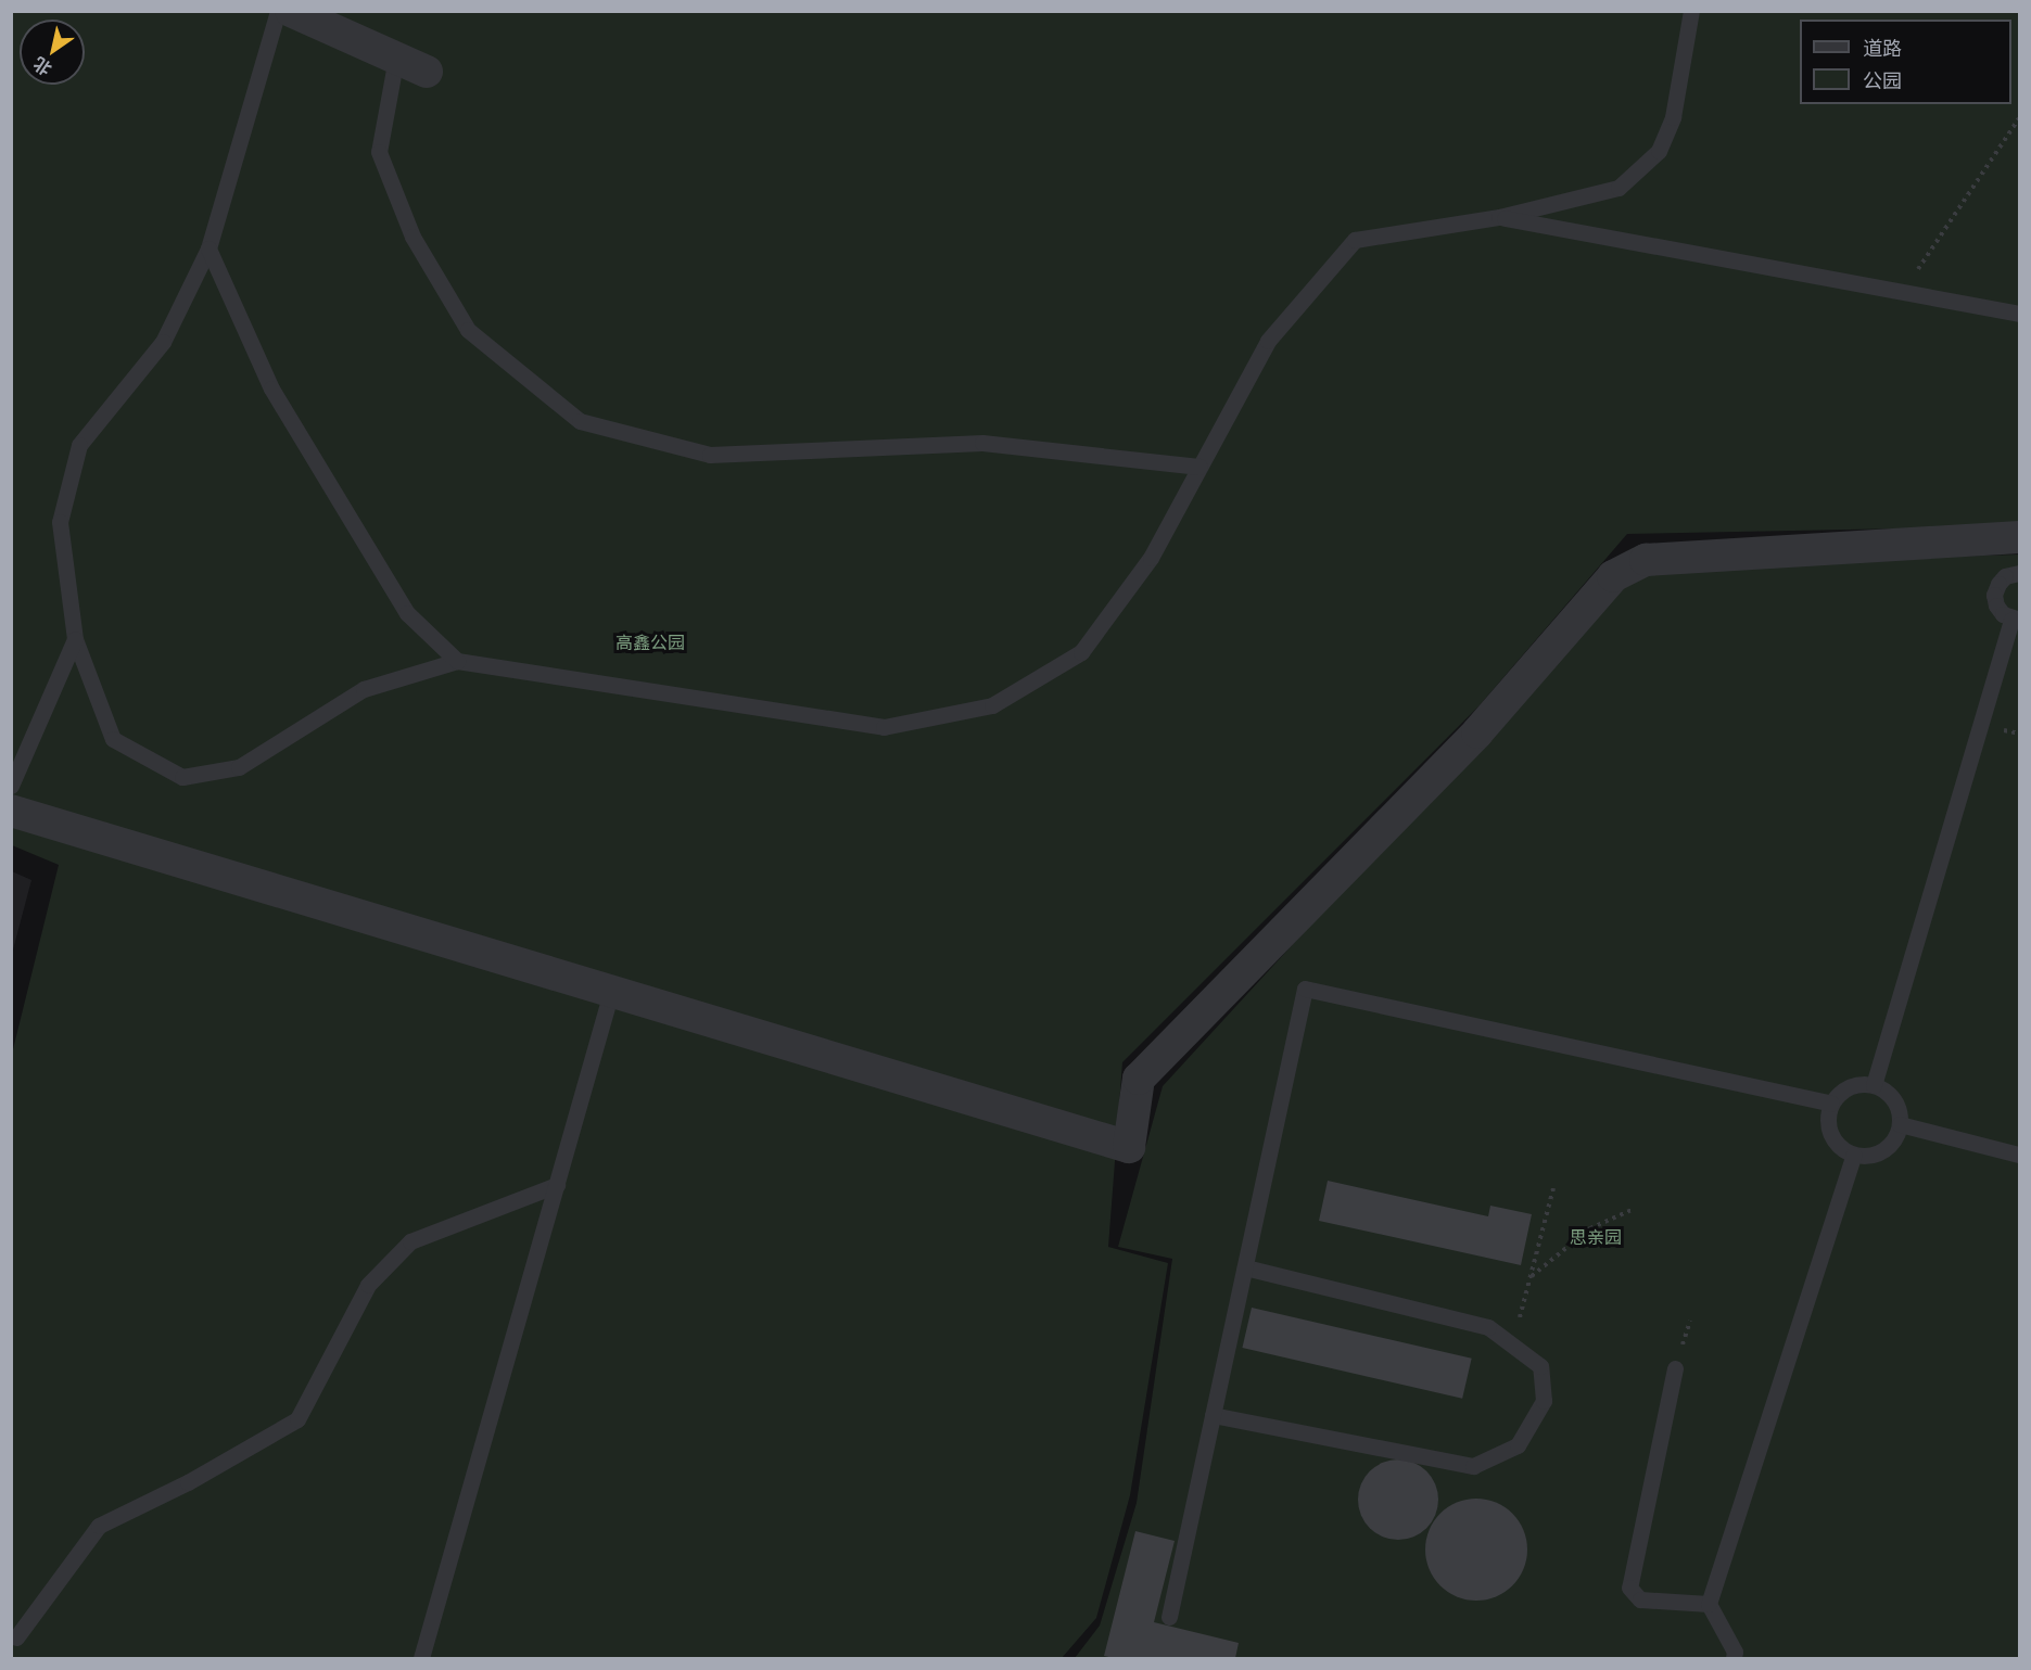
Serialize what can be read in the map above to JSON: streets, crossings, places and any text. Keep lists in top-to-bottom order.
{
  "parks": ["高鑫公园", "思亲园"],
  "legend": ["道路", "公园"],
  "north": "bottom left"
}
